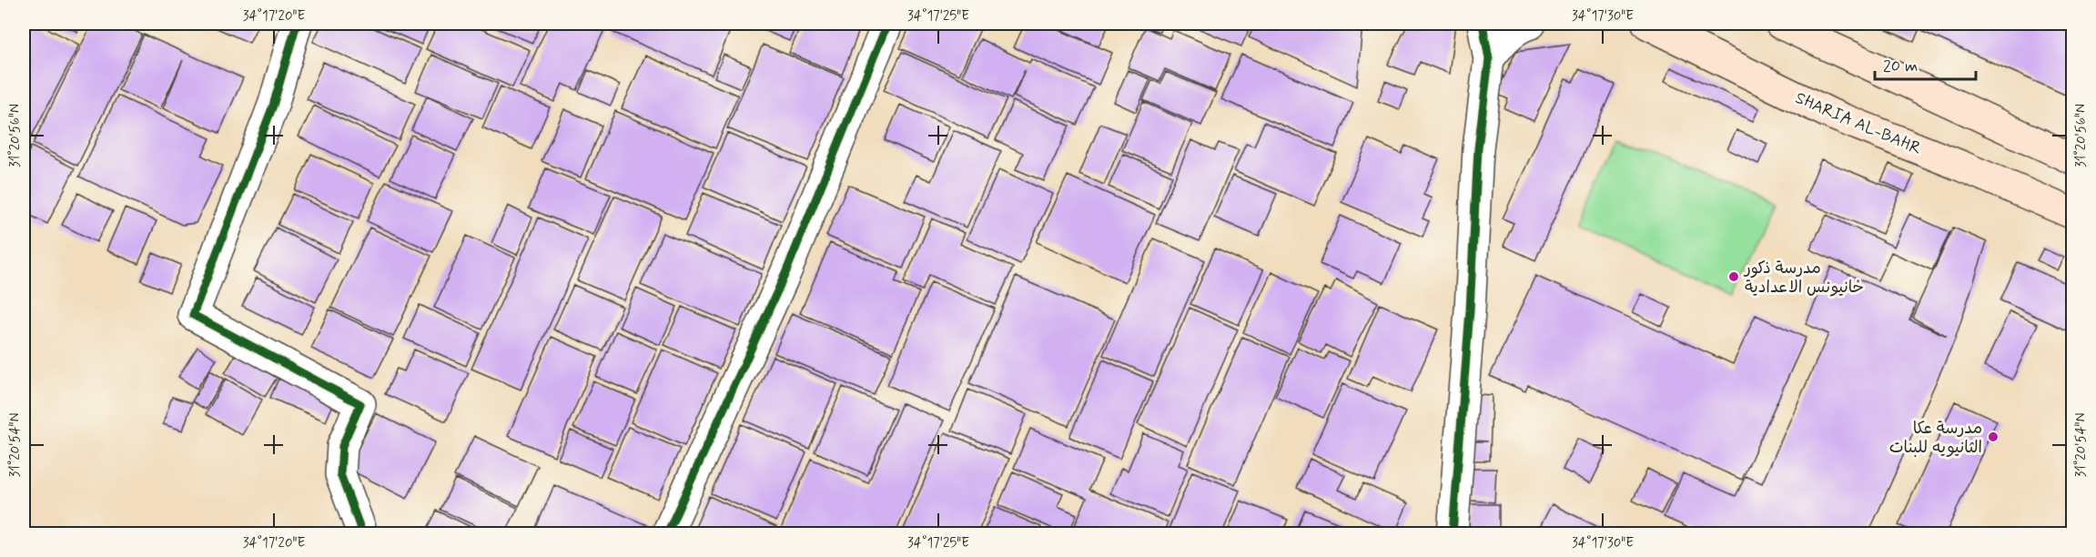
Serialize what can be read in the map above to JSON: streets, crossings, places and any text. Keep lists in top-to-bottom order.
{
  "streets": {
    "main road": ["SHARIA AL-BAHR"]
  },
  "places": ["مدرسة ذكور خانيونس الاعدادية", "مدرسة عكا الثانيويه للبنات"],
  "scale_bar": "20 m",
  "coordinates": [
    "34°17'20\"E",
    "34°17'25\"E",
    "34°17'30\"E",
    "31°20'56\"N",
    "31°20'54\"N"
  ]
}
